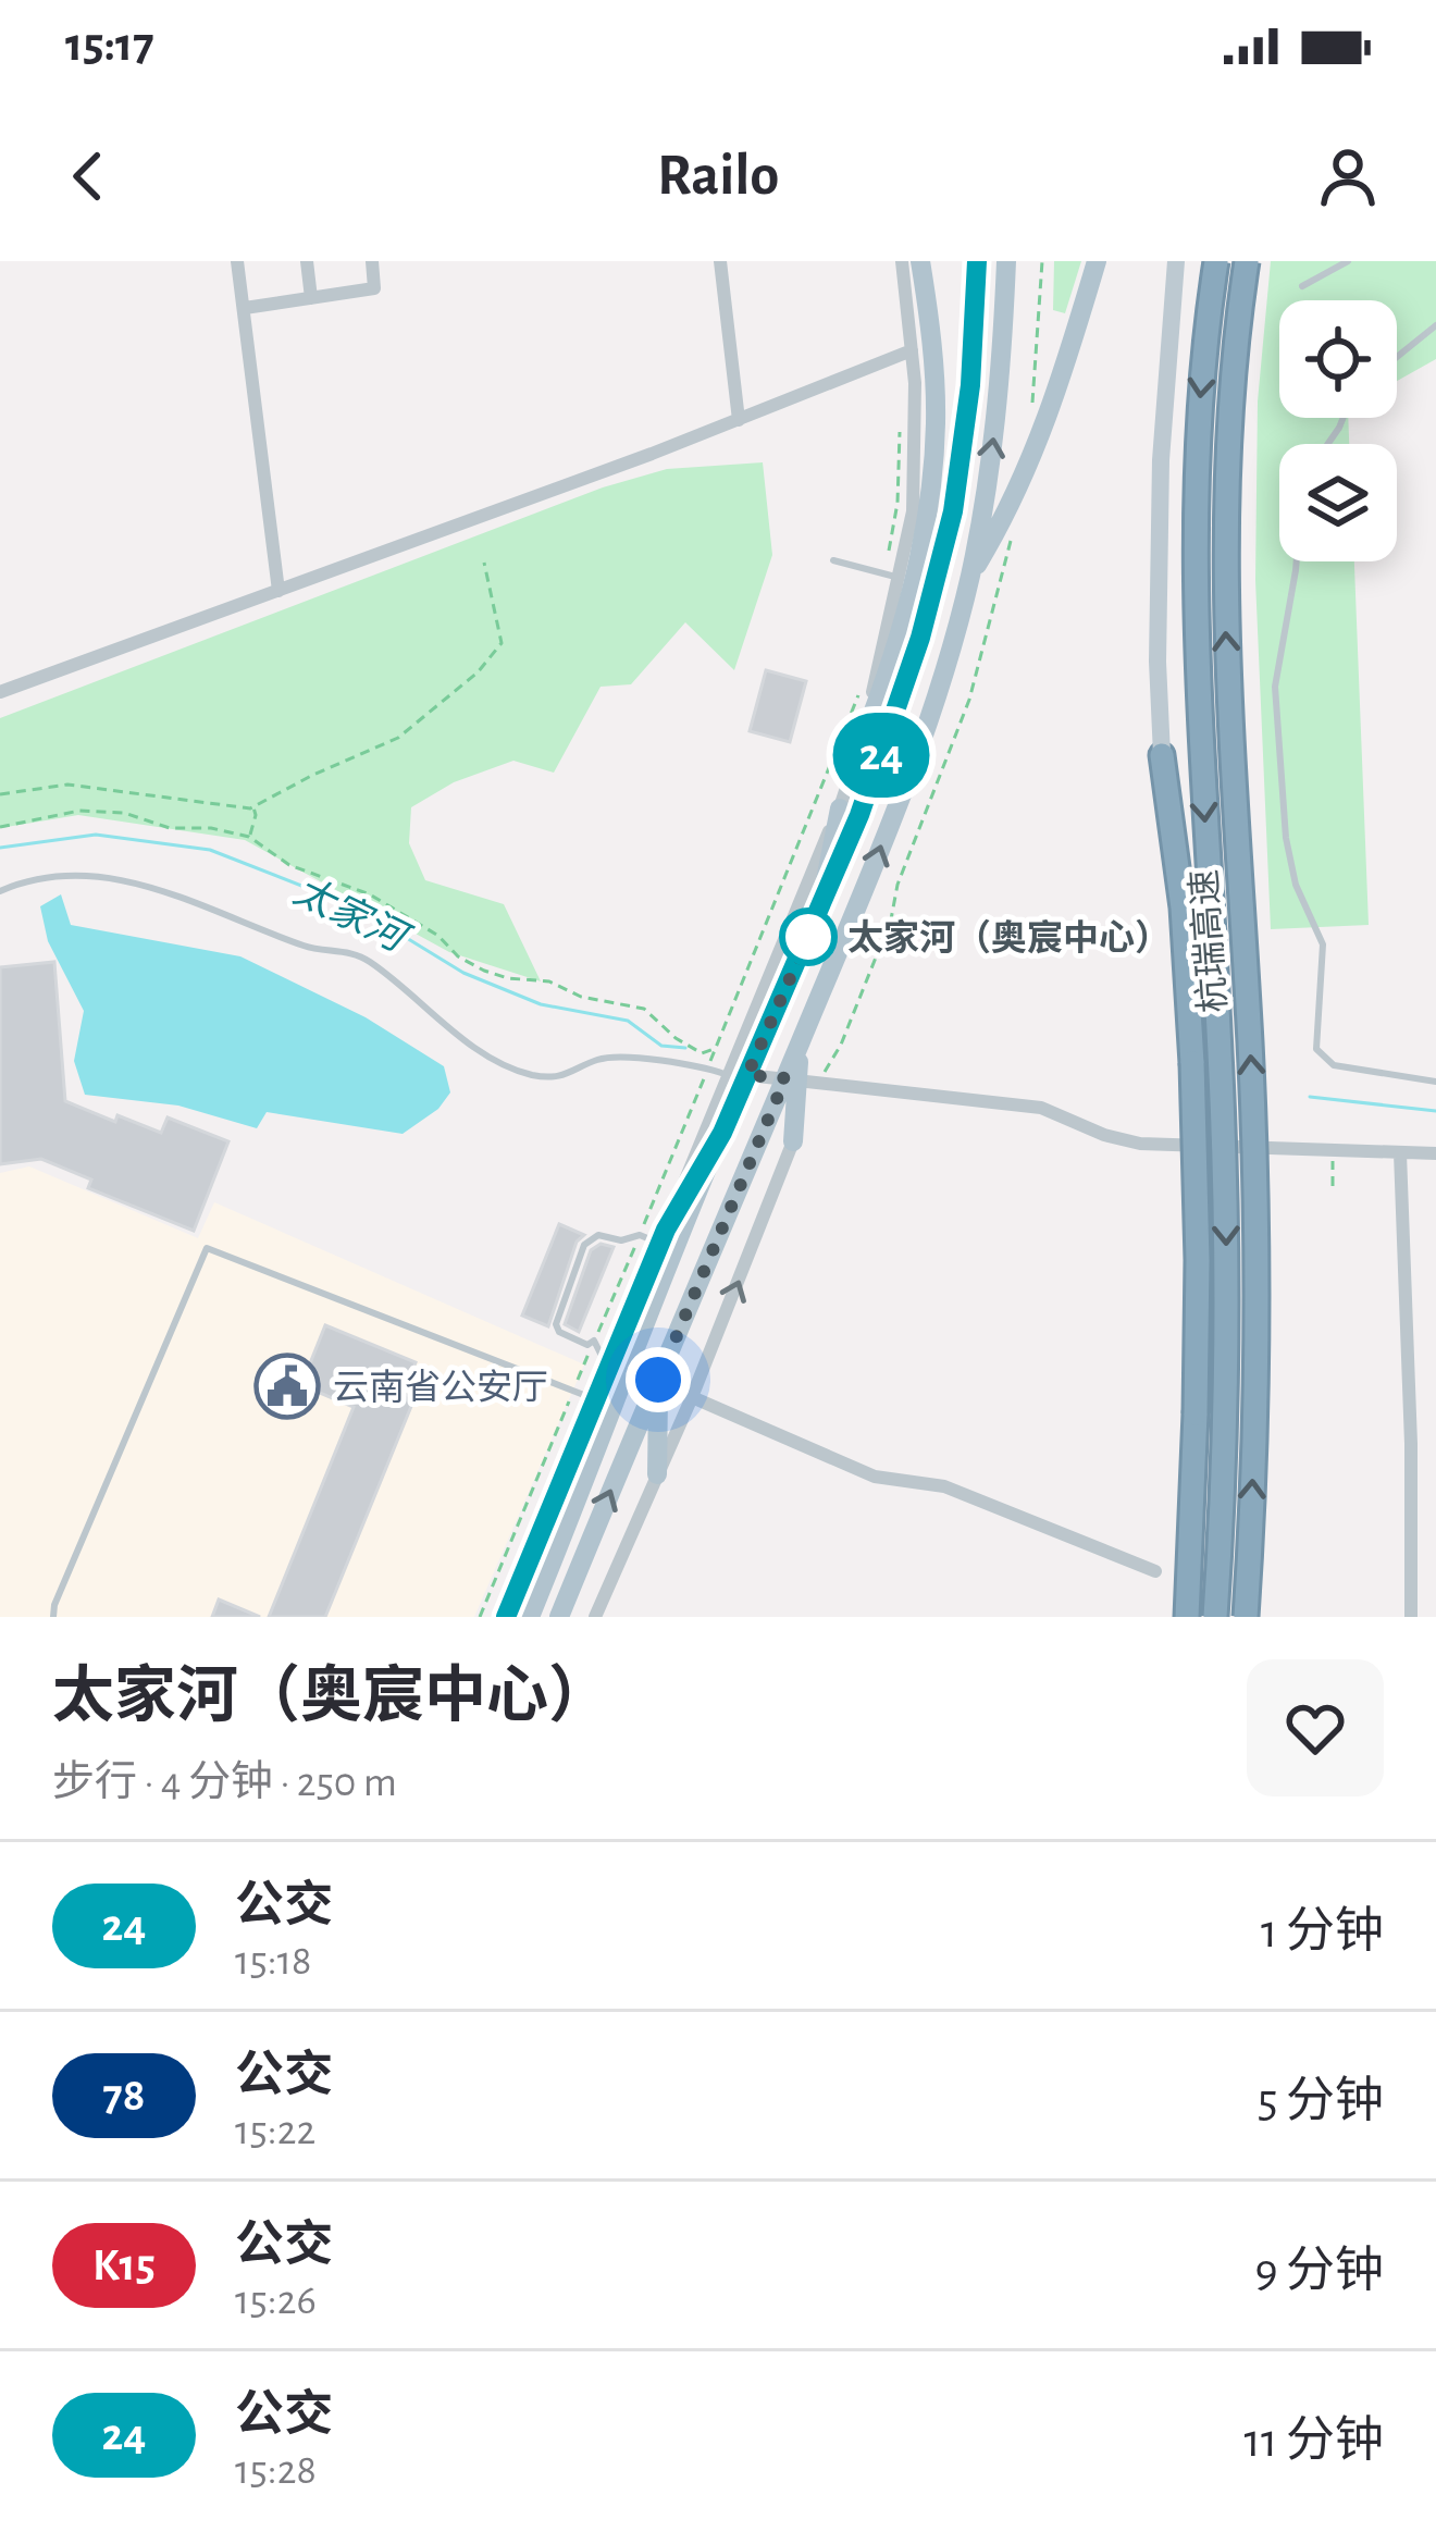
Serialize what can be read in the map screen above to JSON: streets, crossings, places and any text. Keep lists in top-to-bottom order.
{
  "streets": {
    "highway": ["杭瑞高速"]
  },
  "water": ["太家河"],
  "places": {
    "other": ["太家河（奥宸中心）"],
    "public building": ["云南省公安厅"]
  },
  "lines": ["bus line 24"],
  "page": {
    "status": "15:17",
    "header": "Railo",
    "on_map": "24",
    "heading": ["太家河（奥宸中心）", "步行 · 4 分钟 · 250 m"],
    "list": [
      {
        "mark": "24",
        "name": "公交",
        "note": "15:18",
        "value": "1 分钟"
      },
      {
        "mark": "78",
        "name": "公交",
        "note": "15:22",
        "value": "5 分钟"
      },
      {
        "mark": "K15",
        "name": "公交",
        "note": "15:26",
        "value": "9 分钟"
      },
      {
        "mark": "24",
        "name": "公交",
        "note": "15:28",
        "value": "11 分钟"
      }
    ]
  }
}
